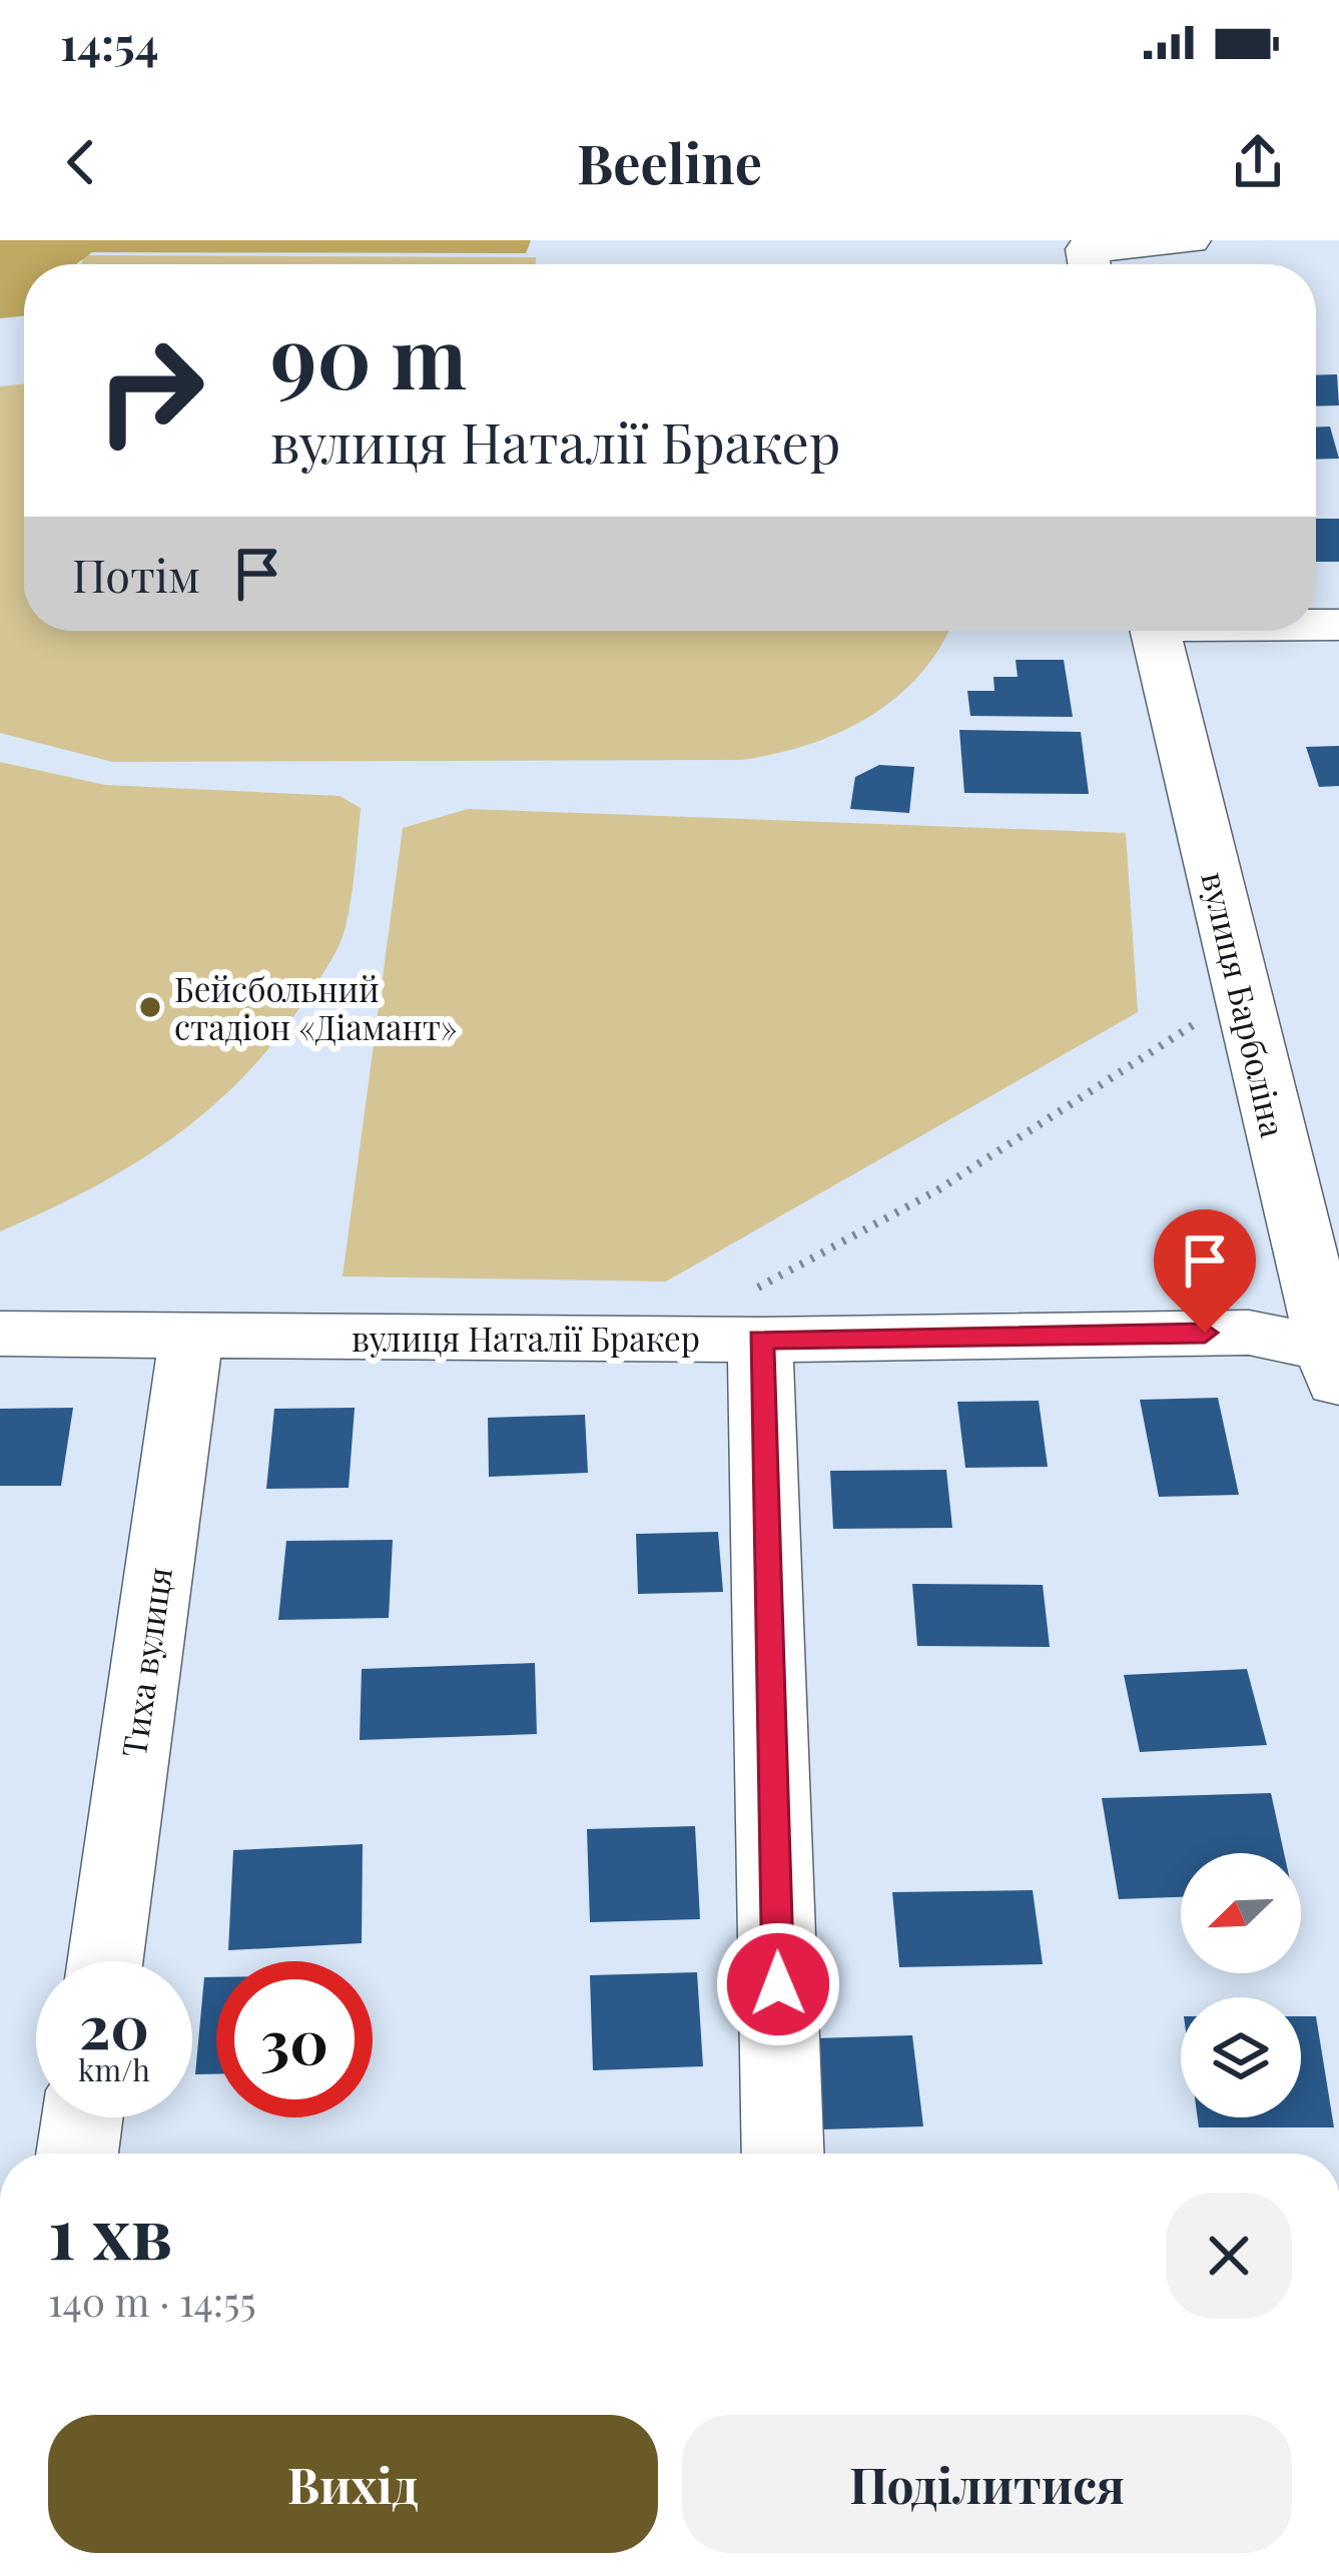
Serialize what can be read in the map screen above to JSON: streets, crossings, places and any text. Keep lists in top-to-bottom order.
{
  "streets": {
    "street": ["вулиця Барболіна", "вулиця Наталії Бракер", "Тиха вулиця"]
  },
  "crossings": [
    ["вулиця Барболіна", "вулиця Наталії Бракер"],
    ["вулиця Наталії Бракер", "Тиха вулиця"]
  ],
  "places": ["Бейсбольний стадіон «Діамант»"],
  "north": "bottom left",
  "page": {
    "status": "14:54",
    "header": "Beeline",
    "turn": ["90 m", "вулиця Наталії Бракер"],
    "then": "Потім",
    "speed": "20 km/h",
    "limit": "30",
    "heading": ["1 хв", "140 m · 14:55"],
    "buttons": ["Вихід", "Поділитися"]
  }
}
